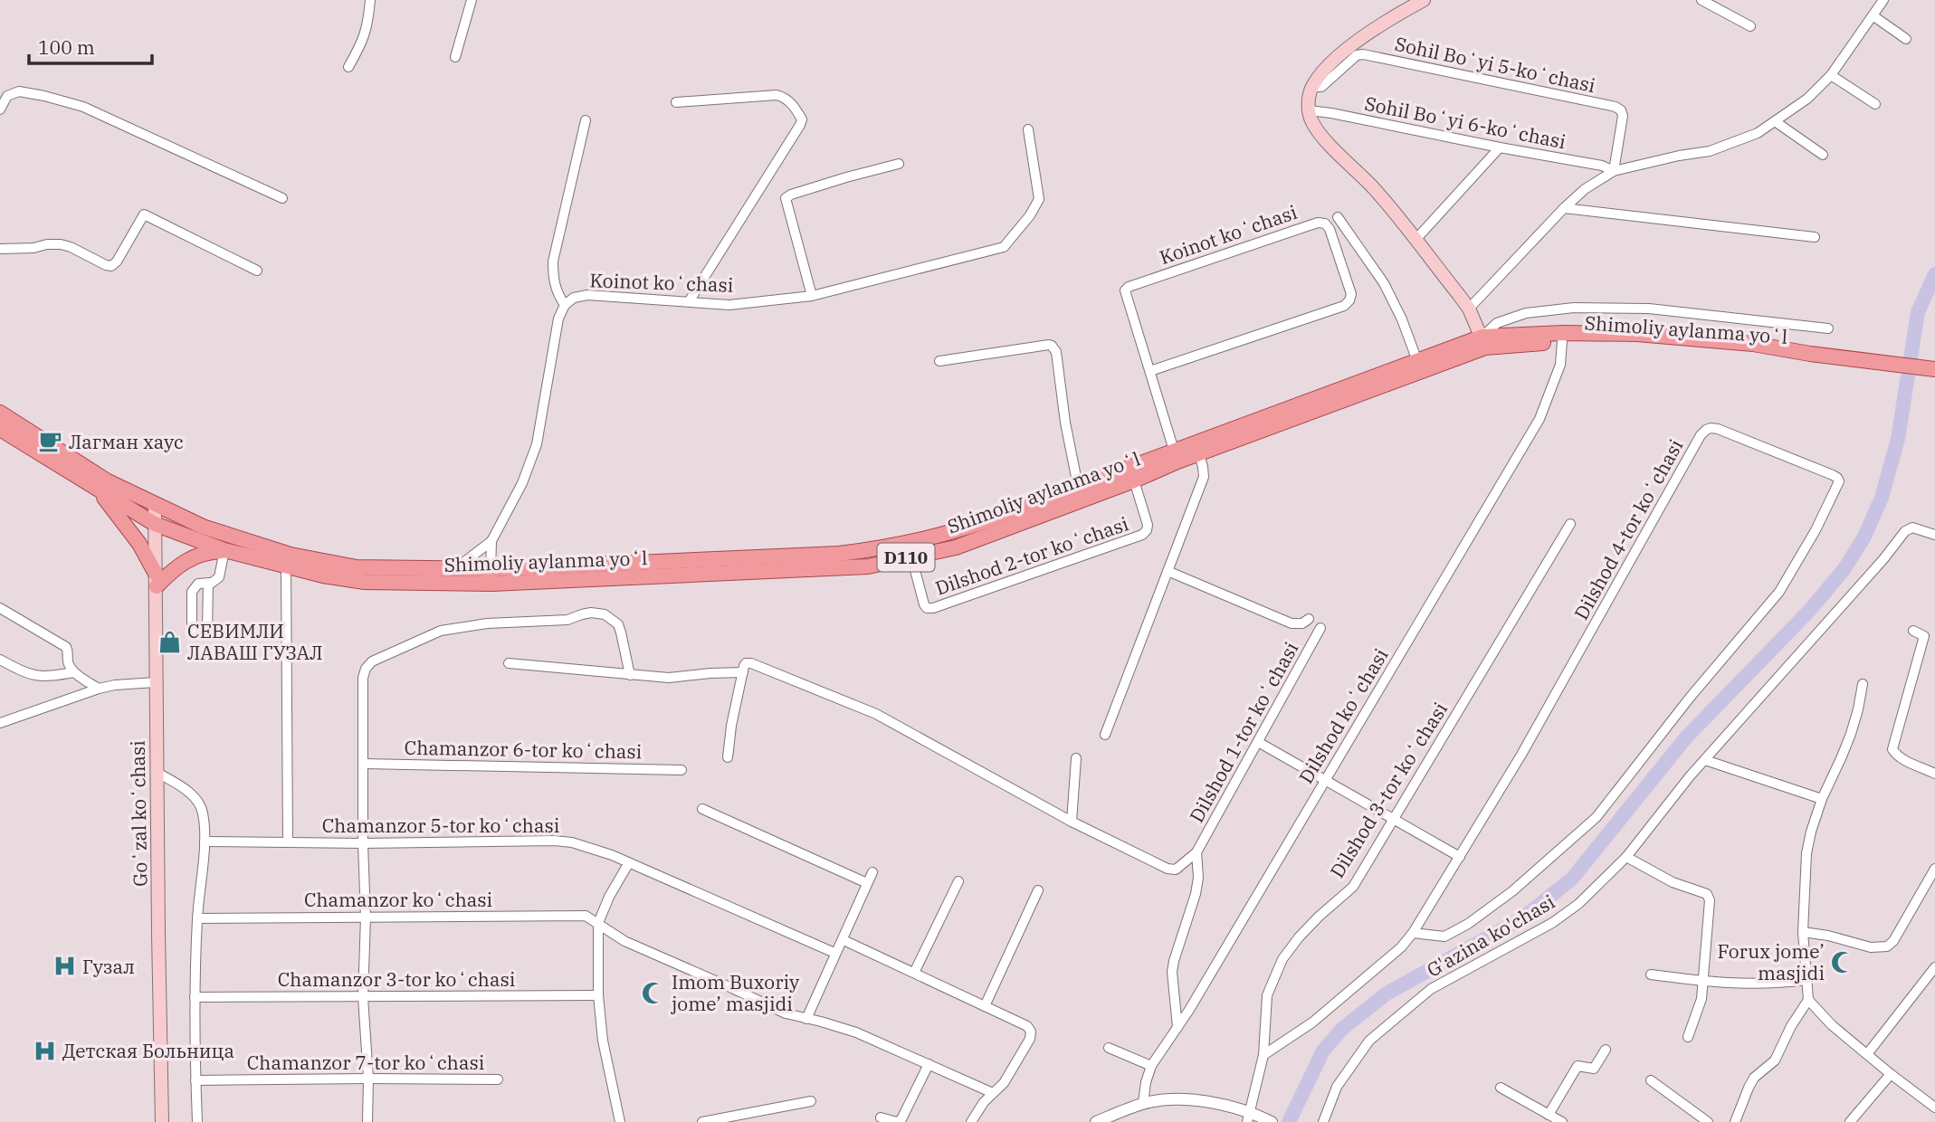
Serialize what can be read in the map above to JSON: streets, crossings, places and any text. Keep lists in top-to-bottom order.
{
  "streets": {
    "main road": ["Shimoliy aylanma yoʻl", "D110", "Goʻzal koʻchasi"],
    "street": [
      "Sohil Boʻyi 5-koʻchasi",
      "Sohil Boʻyi 6-koʻchasi",
      "Koinot koʻchasi",
      "Dilshod 4-tor koʻchasi",
      "Dilshod 2-tor koʻchasi",
      "Dilshod koʻchasi",
      "Dilshod 1-tor koʻchasi",
      "Chamanzor 6-tor koʻchasi",
      "Dilshod 3-tor koʻchasi",
      "Chamanzor 5-tor koʻchasi",
      "Chamanzor koʻchasi",
      "G'azina ko'chasi",
      "Chamanzor 3-tor koʻchasi",
      "Chamanzor 7-tor koʻchasi"
    ]
  },
  "crossings": [
    ["Sohil Boʻyi 5-koʻchasi", "Sohil Boʻyi 6-koʻchasi"],
    ["Koinot koʻchasi", "Shimoliy aylanma yoʻl"],
    ["Shimoliy aylanma yoʻl", "Dilshod 2-tor koʻchasi"],
    ["Shimoliy aylanma yoʻl", "Dilshod koʻchasi"],
    ["Shimoliy aylanma yoʻl", "Goʻzal koʻchasi"],
    ["Dilshod 4-tor koʻchasi", "Dilshod 3-tor koʻchasi"]
  ],
  "places": {
    "cafe": ["Лагман хаус"],
    "shop": ["СЕВИМЛИ ЛАВАШ ГУЗАЛ"],
    "mosque": ["Forux jome’ masjidi", "Imom Buxoriy jome’ masjidi"],
    "hospital": ["Гузал", "Детская Больница"]
  },
  "scale_bar": "100 m"
}
